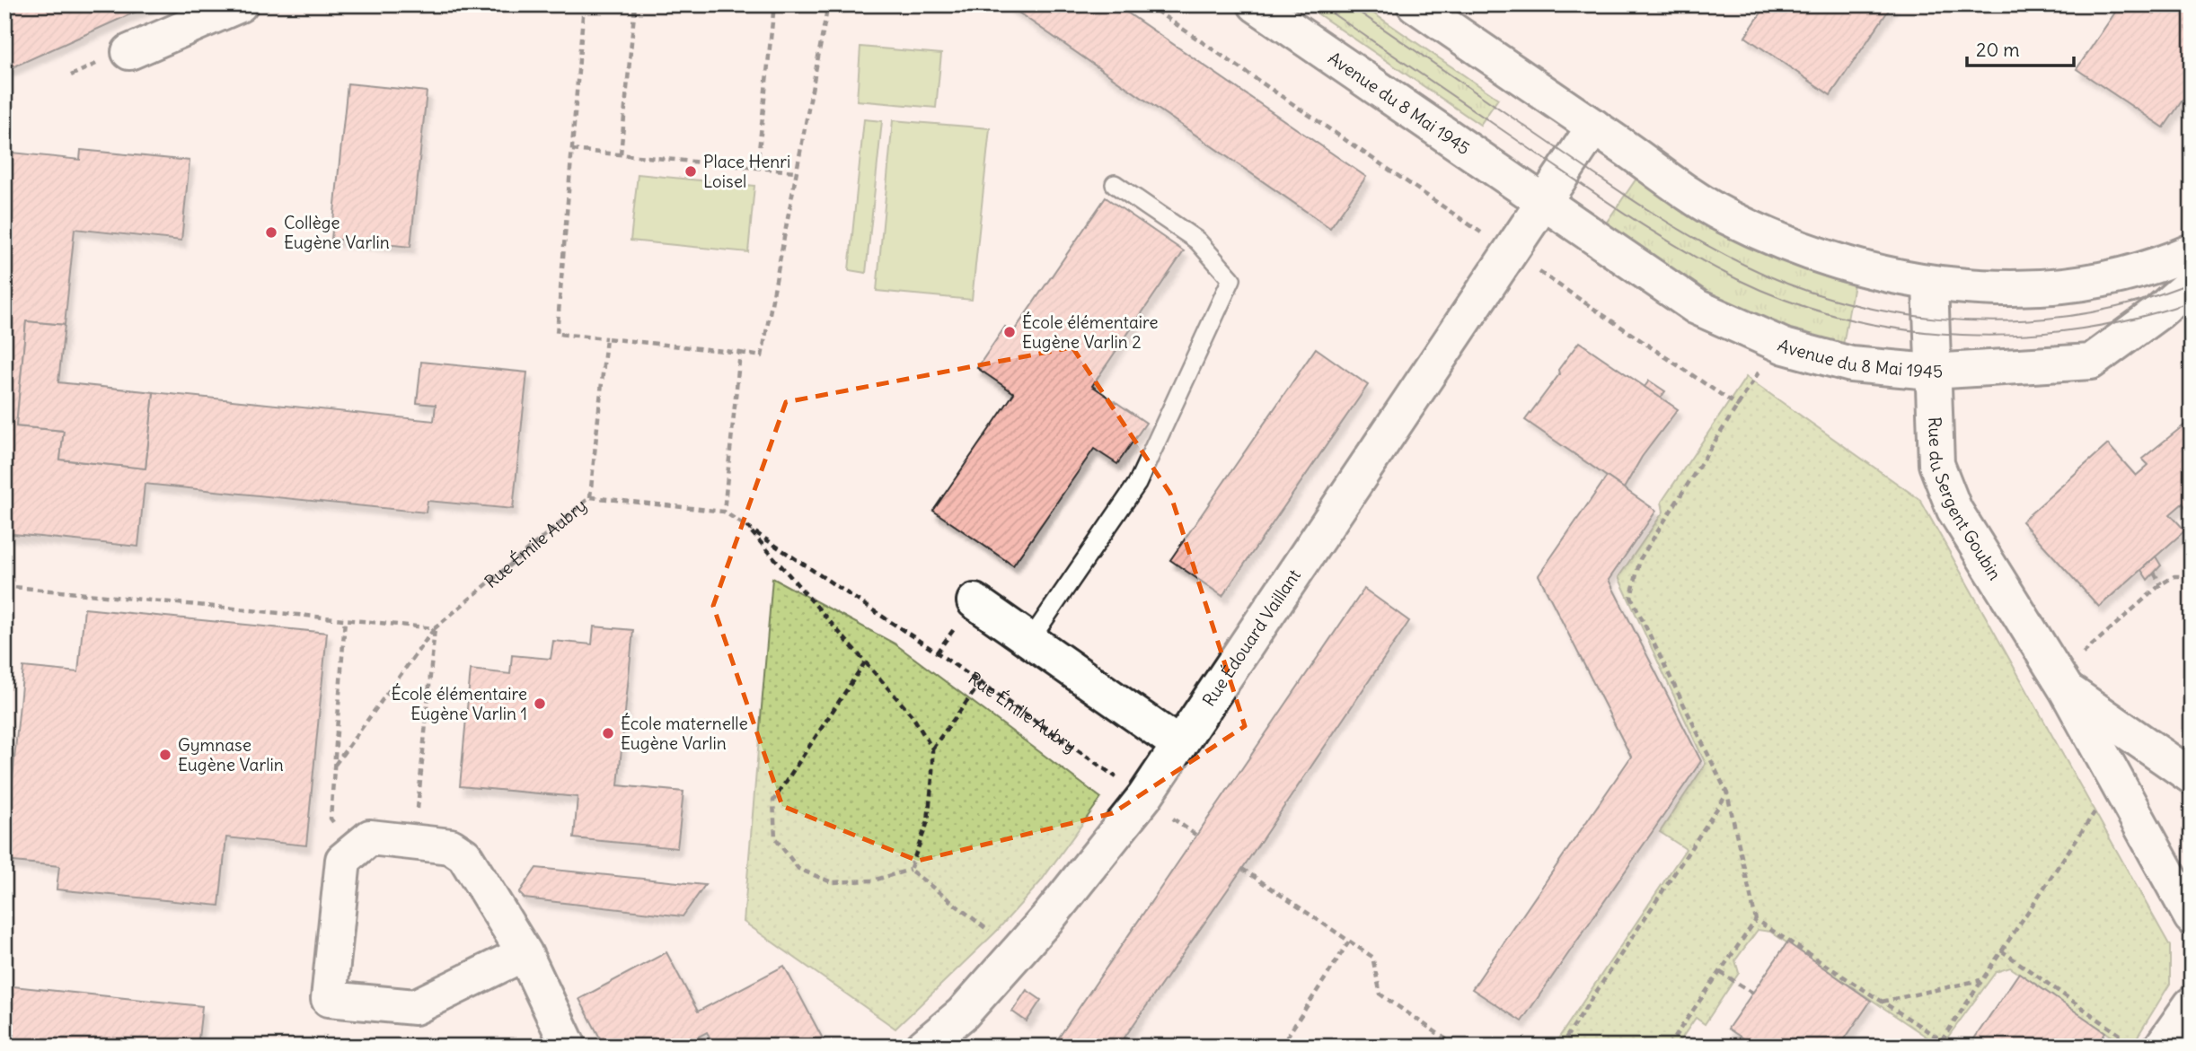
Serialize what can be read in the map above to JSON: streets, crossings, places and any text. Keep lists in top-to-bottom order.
{
  "streets": {
    "street": ["Avenue du 8 Mai 1945", "Rue du Sergent Goubin", "Rue Édouard Vaillant"],
    "path": ["Rue Émile Aubry"]
  },
  "crossings": [
    ["Avenue du 8 Mai 1945", "Rue du Sergent Goubin"],
    ["Avenue du 8 Mai 1945", "Rue Édouard Vaillant"],
    ["Rue Émile Aubry", "Rue Édouard Vaillant"]
  ],
  "places": [
    "Place Henri Loisel",
    "Collège Eugène Varlin",
    "École élémentaire Eugène Varlin 2",
    "École élémentaire Eugène Varlin 1",
    "École maternelle Eugène Varlin",
    "Gymnase Eugène Varlin"
  ],
  "scale_bar": "20 m"
}
